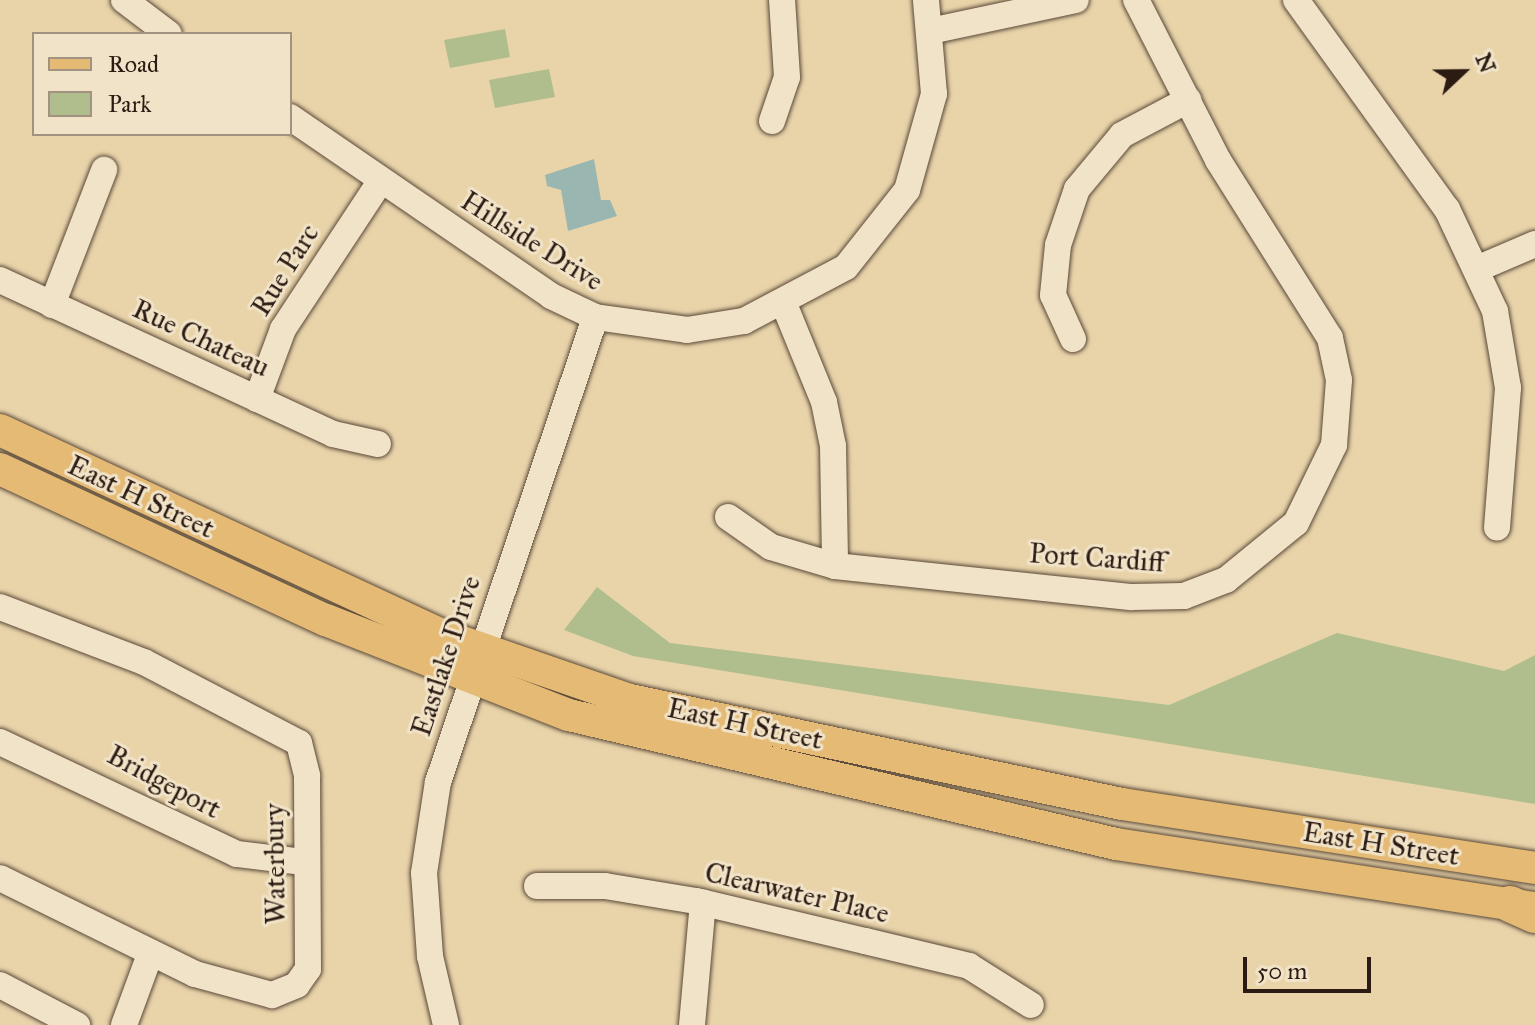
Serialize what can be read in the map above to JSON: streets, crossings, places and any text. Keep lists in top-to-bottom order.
{
  "streets": {
    "main road": ["East H Street"],
    "street": [
      "Hillside Drive",
      "Rue Parc",
      "Rue Chateau",
      "Port Cardiff",
      "Eastlake Drive",
      "Bridgeport",
      "Waterbury",
      "Clearwater Place"
    ]
  },
  "crossings": [
    ["Hillside Drive", "Rue Parc"],
    ["Hillside Drive", "Eastlake Drive"],
    ["Rue Parc", "Rue Chateau"],
    ["East H Street", "Eastlake Drive"],
    ["Bridgeport", "Waterbury"]
  ],
  "legend": ["Road", "Park"],
  "scale_bar": "50 m",
  "north": "right"
}
